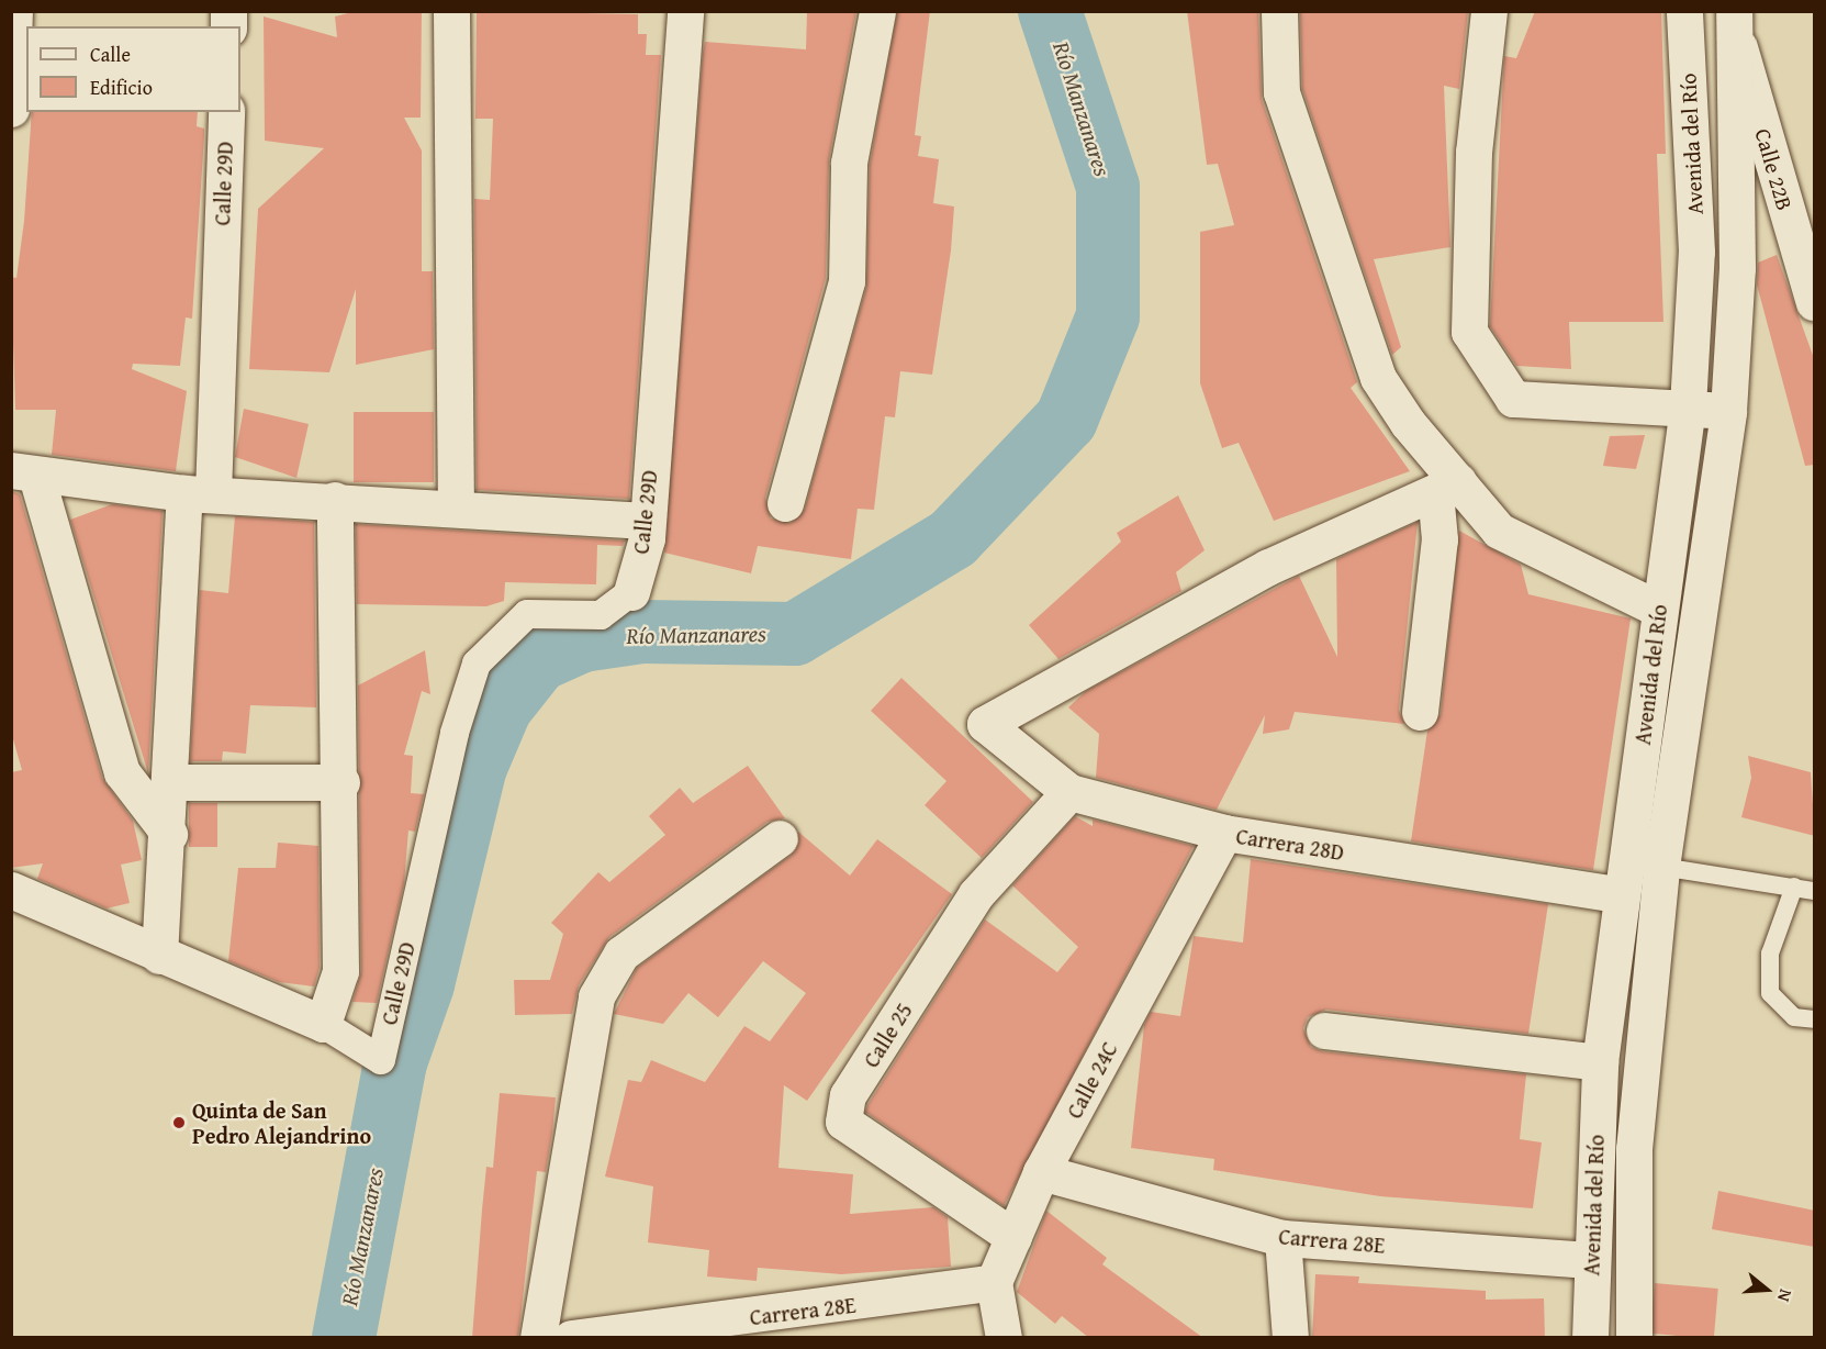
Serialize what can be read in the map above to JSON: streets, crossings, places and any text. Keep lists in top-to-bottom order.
{
  "streets": {
    "street": [
      "Avenida del Río",
      "Calle 22B",
      "Calle 29D",
      "Carrera 28D",
      "Calle 25",
      "Calle 24C",
      "Carrera 28E"
    ]
  },
  "crossings": [
    ["Avenida del Río", "Calle 22B"],
    ["Avenida del Río", "Carrera 28D"],
    ["Avenida del Río", "Carrera 28E"],
    ["Carrera 28D", "Calle 25"],
    ["Carrera 28D", "Calle 24C"],
    ["Calle 25", "Calle 24C"],
    ["Calle 24C", "Carrera 28E"]
  ],
  "water": ["Río Manzanares"],
  "places": ["Quinta de San Pedro Alejandrino"],
  "legend": ["Calle", "Edificio"],
  "north": "right"
}
